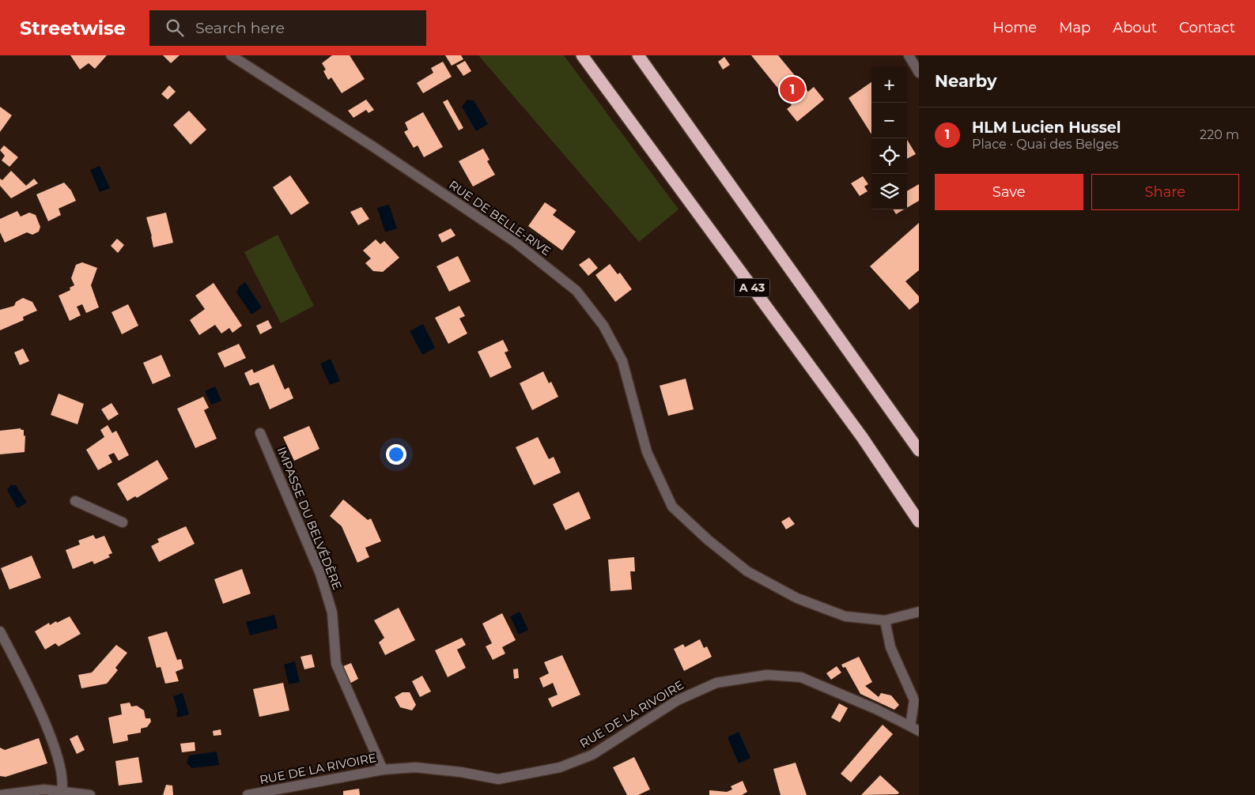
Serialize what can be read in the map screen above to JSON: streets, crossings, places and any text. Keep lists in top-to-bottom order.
{
  "streets": {
    "highway": ["A 43"],
    "street": ["RUE DE BELLE-RIVE", "IMPASSE DU BELVÉDÈRE", "RUE DE LA RIVOIRE"]
  },
  "crossings": [
    ["RUE DE BELLE-RIVE", "RUE DE LA RIVOIRE"],
    ["IMPASSE DU BELVÉDÈRE", "RUE DE LA RIVOIRE"]
  ],
  "page": {
    "header": "Streetwise",
    "search": "Search here",
    "nav": [
      "Home",
      "Map",
      "About",
      "Contact"
    ],
    "heading": "Nearby",
    "map_buttons": ["+", "−"],
    "pins": "1",
    "list": [
      {
        "mark": "1",
        "name": "HLM Lucien Hussel",
        "note": "Place · Quai des Belges",
        "value": "220 m"
      }
    ],
    "buttons": ["Save", "Share"]
  }
}
